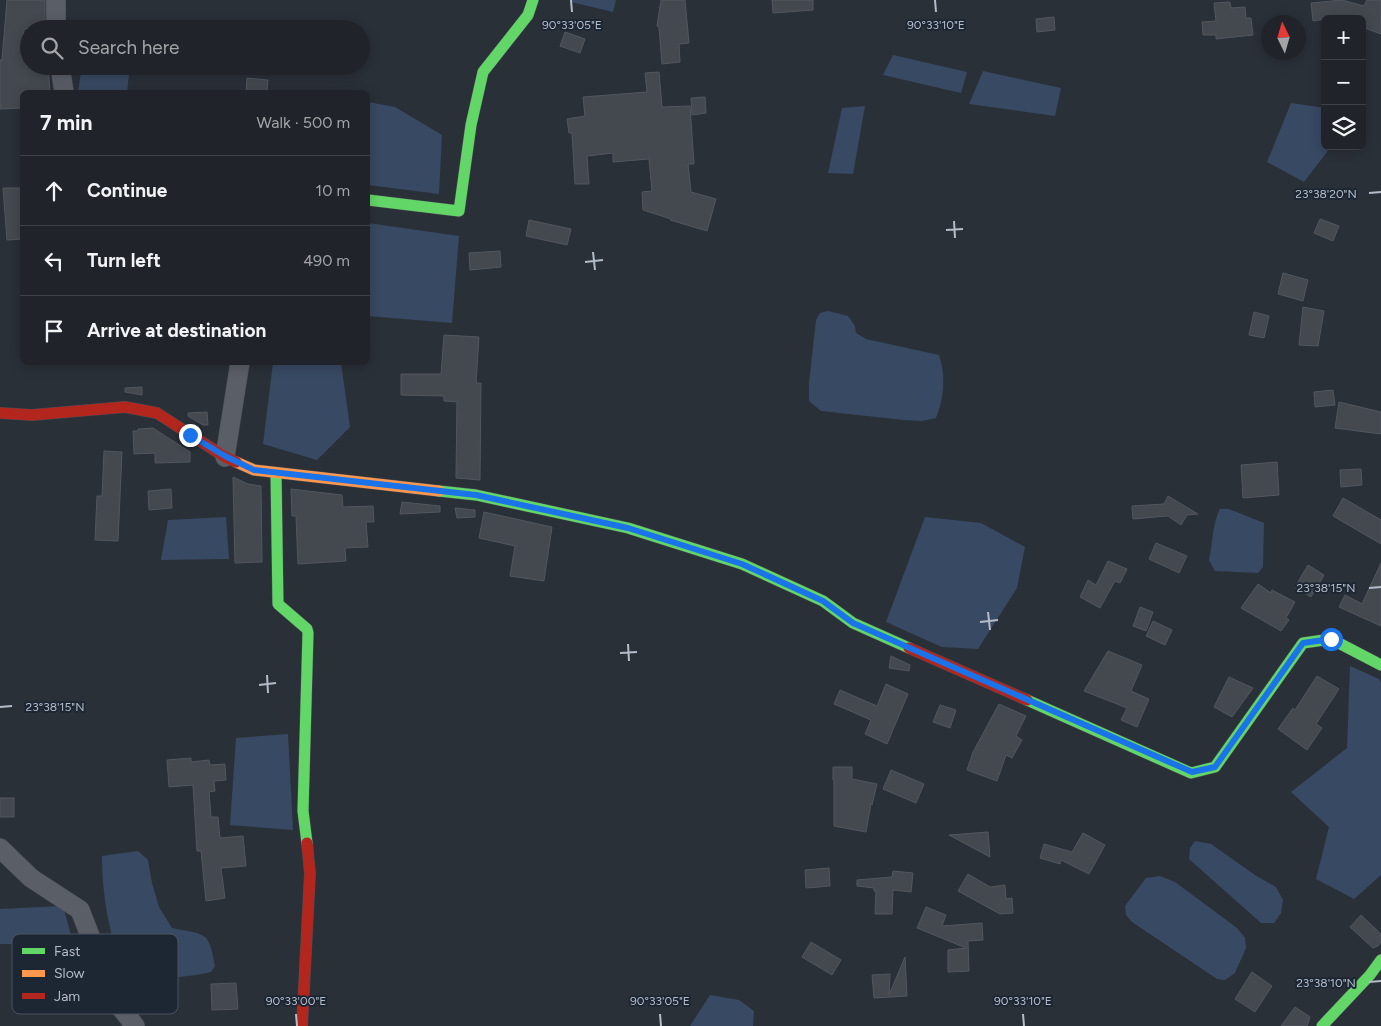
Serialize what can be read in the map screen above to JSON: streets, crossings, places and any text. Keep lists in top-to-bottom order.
{
  "legend": ["Fast", "Slow", "Jam"],
  "north": "top",
  "page": {
    "map_buttons": ["+", "−"],
    "search": "Search here",
    "heading": ["7 min", "Walk · 500 m"],
    "list": [
      ["Continue", "10 m"],
      ["Turn left", "490 m"],
      "Arrive at destination"
    ]
  },
  "coordinates": [
    "90°33'05\"E",
    "90°33'10\"E",
    "23°38'20\"N",
    "23°38'15\"N",
    "23°38'10\"N",
    "90°33'00\"E"
  ]
}
